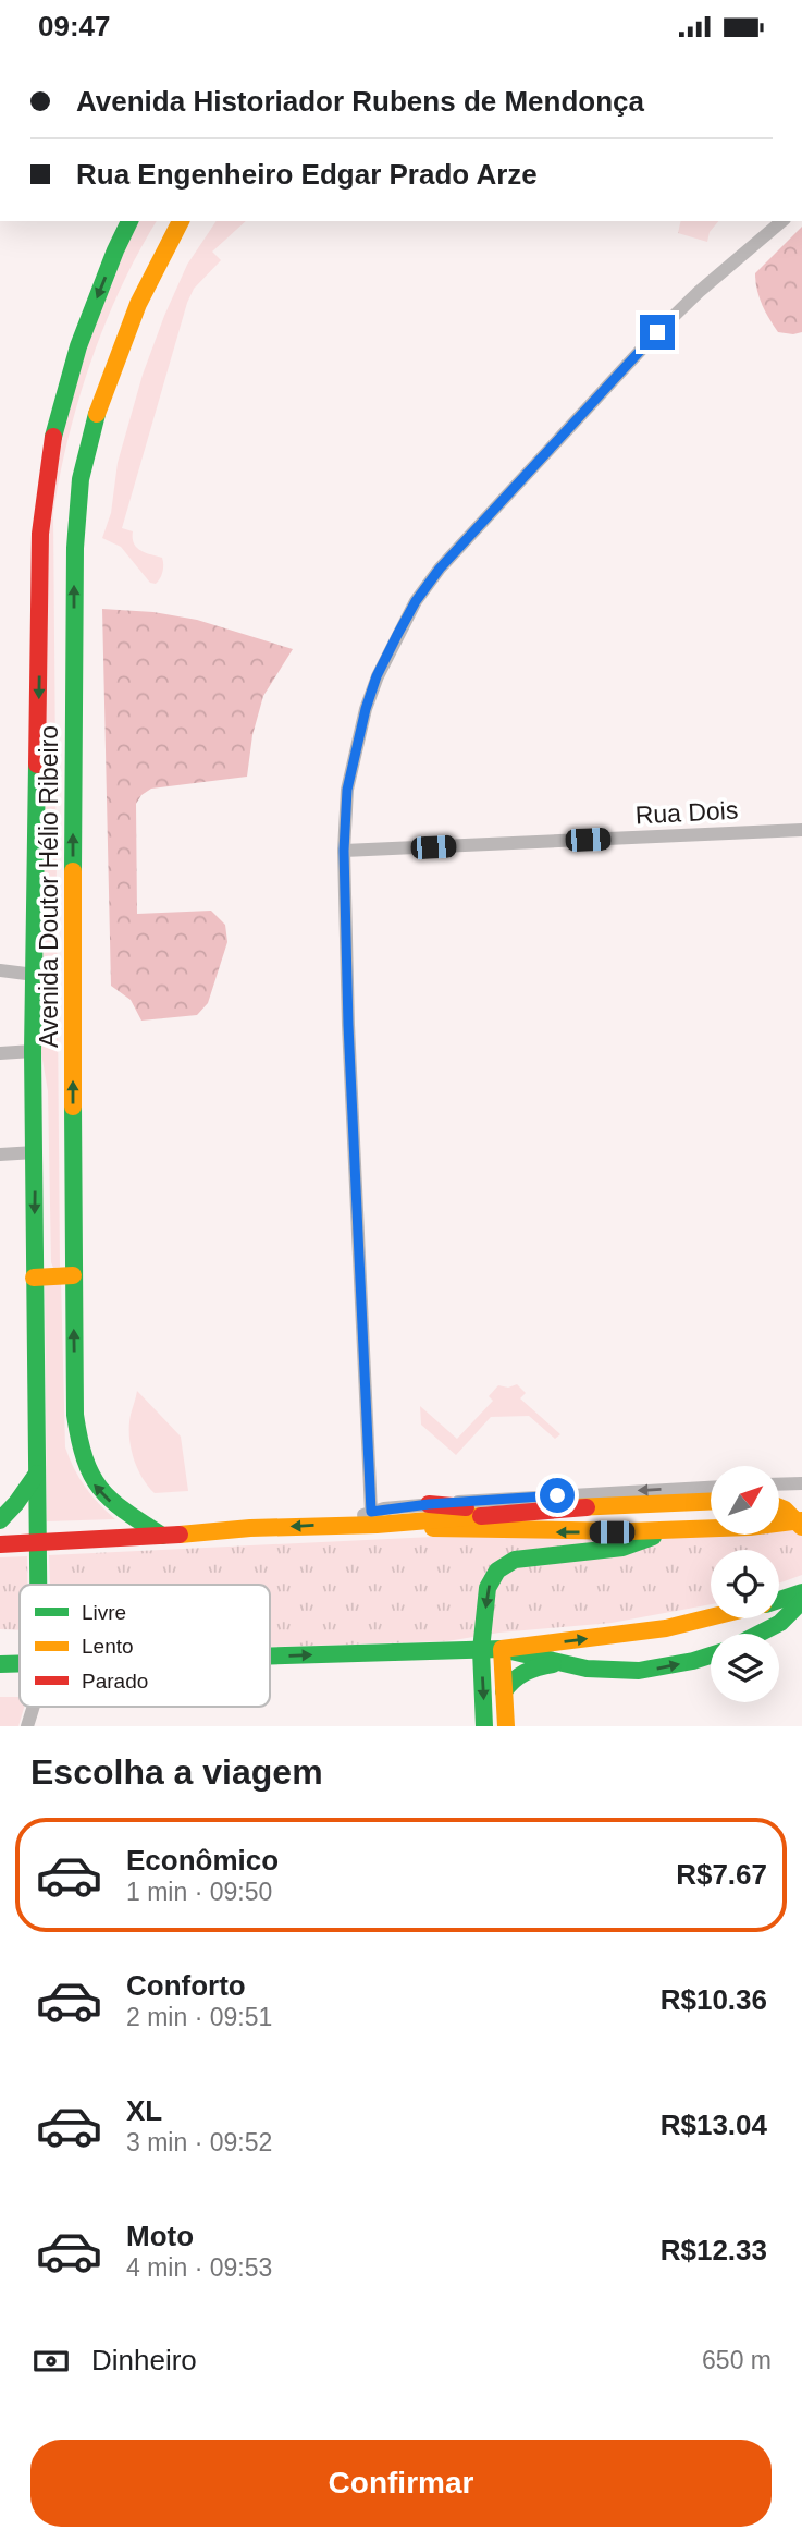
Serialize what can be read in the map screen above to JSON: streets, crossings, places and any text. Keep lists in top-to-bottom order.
{
  "streets": {
    "main road": ["Avenida Doutor Hélio Ribeiro"],
    "street": ["Rua Dois"]
  },
  "legend": ["Livre", "Lento", "Parado"],
  "north": "top right",
  "page": {
    "status": "09:47",
    "banner": ["Avenida Historiador Rubens de Mendonça", "Rua Engenheiro Edgar Prado Arze"],
    "heading": "Escolha a viagem",
    "list": [
      {
        "name": "Econômico",
        "note": "1 min · 09:50",
        "value": "R$7.67"
      },
      {
        "name": "Conforto",
        "note": "2 min · 09:51",
        "value": "R$10.36"
      },
      {
        "name": "XL",
        "note": "3 min · 09:52",
        "value": "R$13.04"
      },
      {
        "name": "Moto",
        "note": "4 min · 09:53",
        "value": "R$12.33"
      }
    ],
    "pay": ["Dinheiro", "650 m"],
    "buttons": "Confirmar"
  }
}
